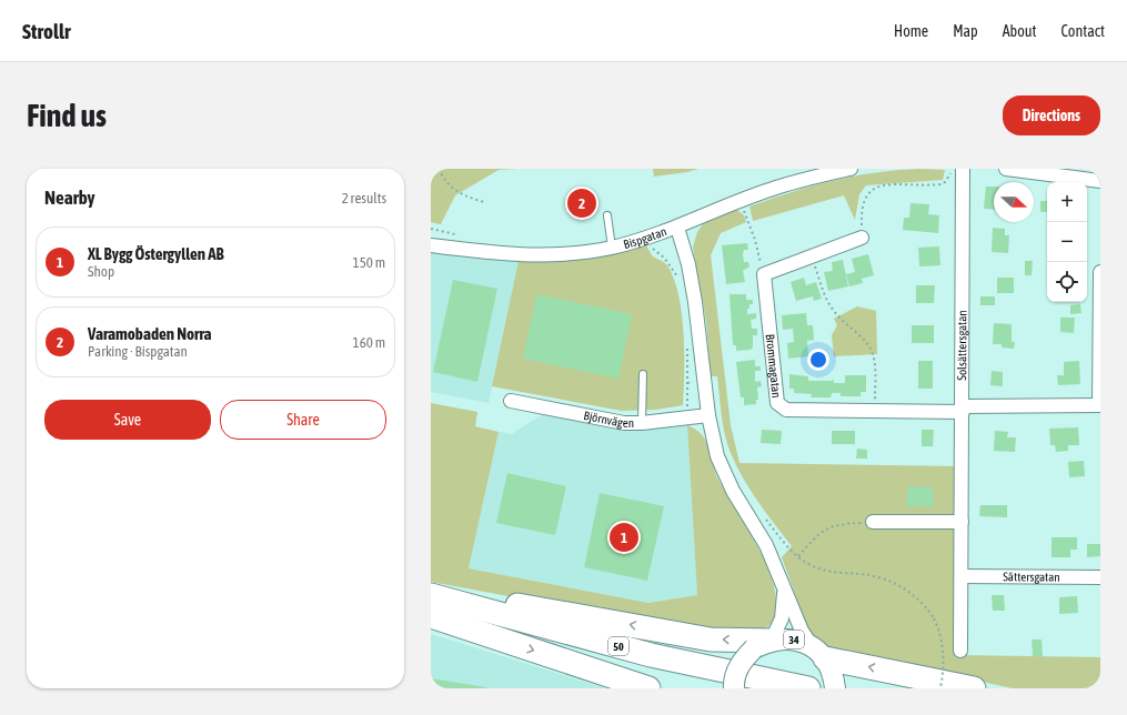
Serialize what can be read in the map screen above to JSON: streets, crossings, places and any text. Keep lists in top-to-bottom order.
{
  "streets": {
    "highway": ["50"],
    "main road": ["34"],
    "street": [
      "Bispgatan",
      "Solsättersgatan",
      "Brommagatan",
      "Björnvägen",
      "Sättersgatan"
    ]
  },
  "crossings": [
    ["Solsättersgatan", "Brommagatan"],
    ["Solsättersgatan", "Sättersgatan"]
  ],
  "north": "right",
  "page": {
    "header": "Strollr",
    "nav": [
      "Home",
      "Map",
      "About",
      "Contact"
    ],
    "buttons": [
      "Directions",
      ["Save", "Share"]
    ],
    "title": "Find us",
    "heading": ["Nearby", "2 results"],
    "map_buttons": ["+", "−"],
    "pins": ["2", "1"],
    "list": [
      {
        "mark": "1",
        "name": "XL Bygg Östergyllen AB",
        "note": "Shop",
        "value": "150 m"
      },
      {
        "mark": "2",
        "name": "Varamobaden Norra",
        "note": "Parking · Bispgatan",
        "value": "160 m"
      }
    ]
  }
}
